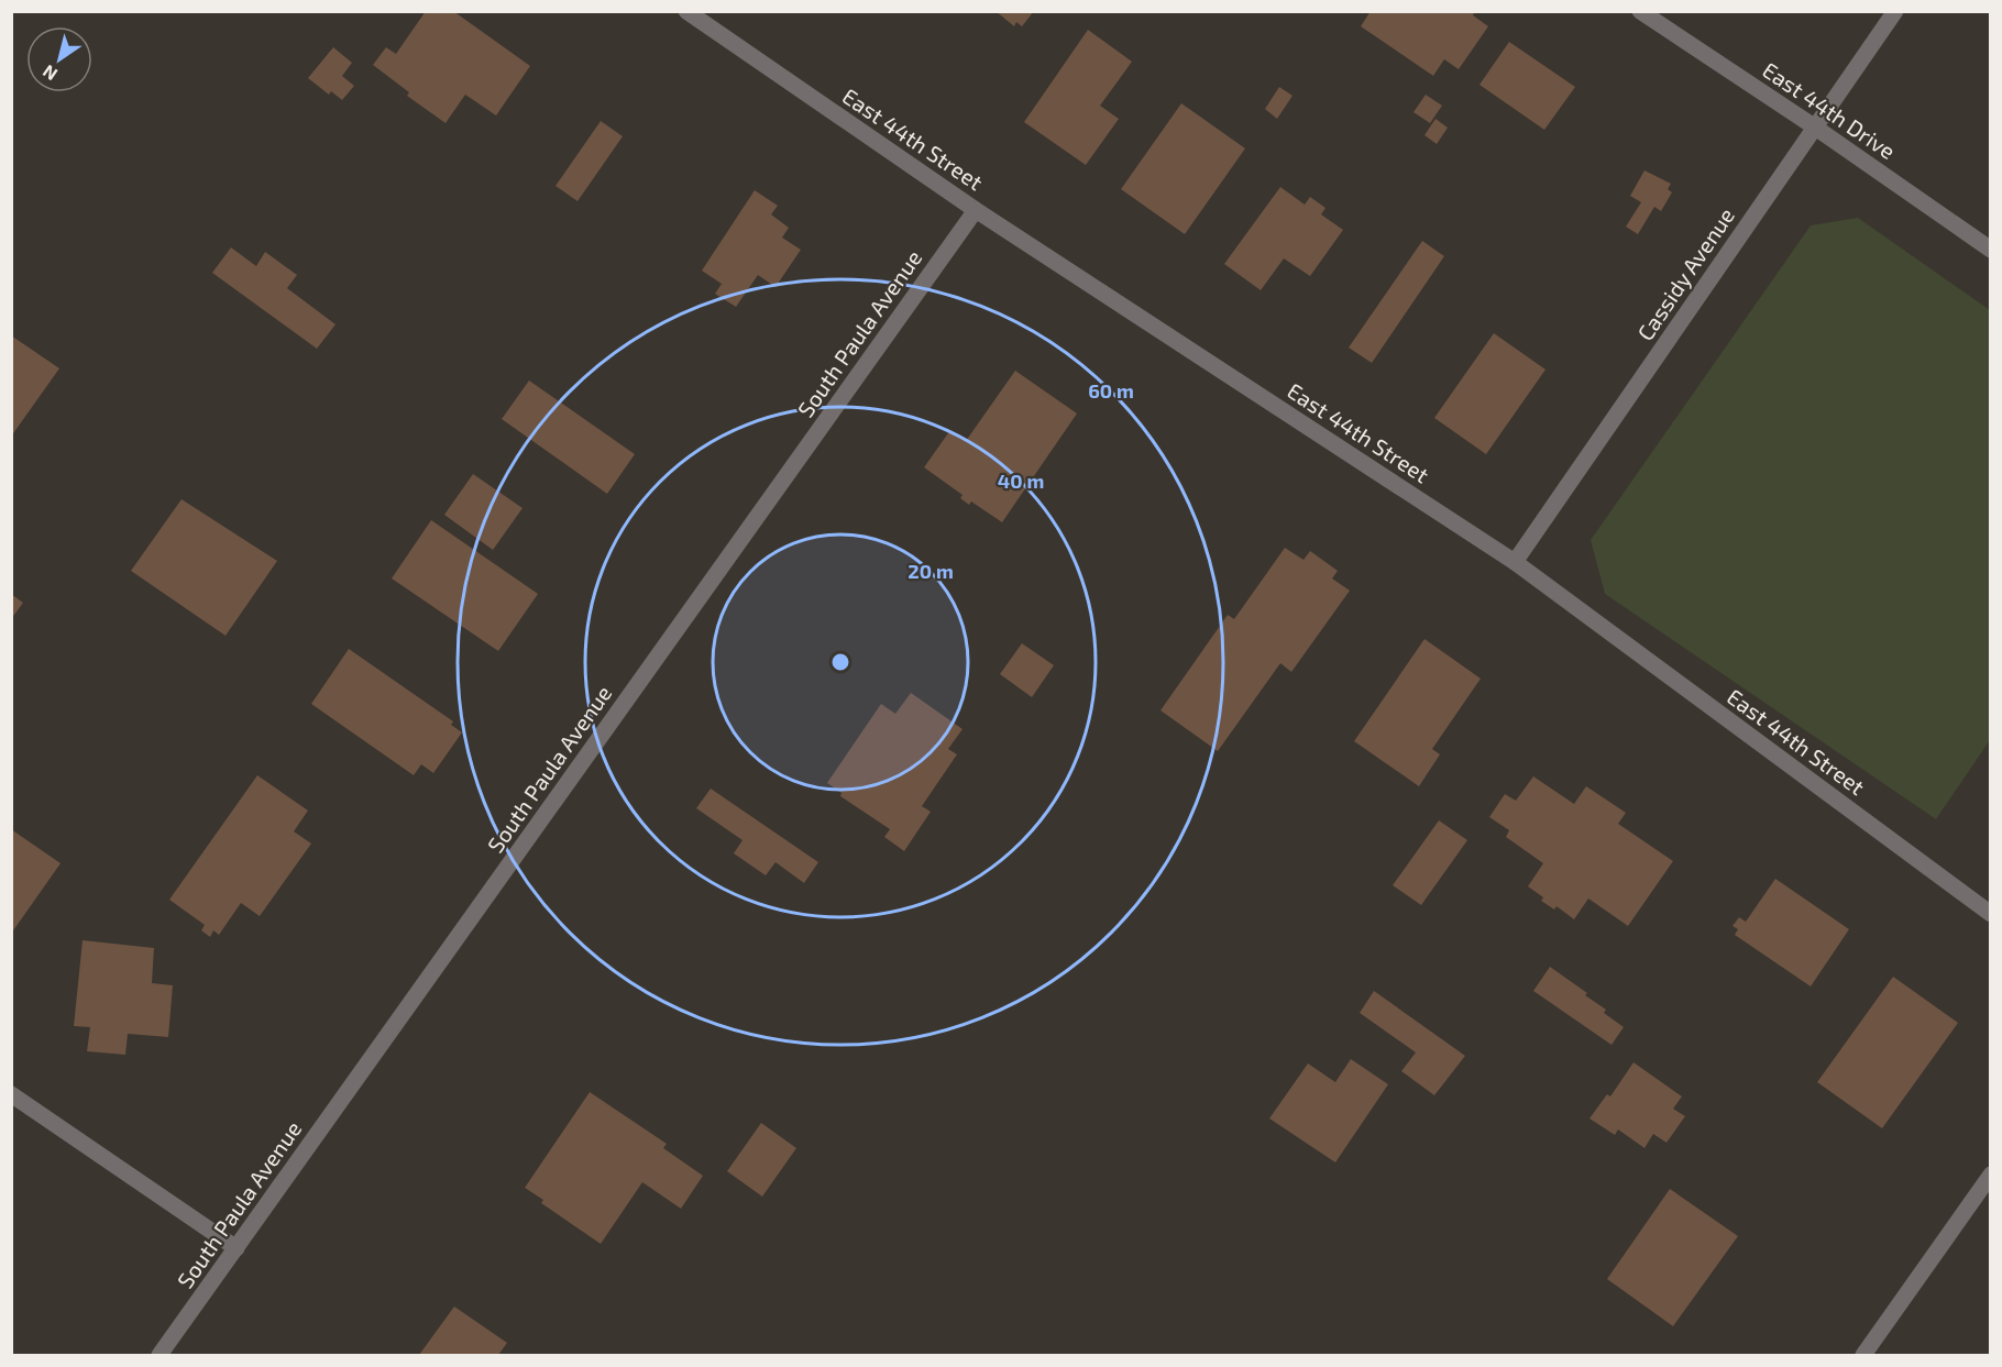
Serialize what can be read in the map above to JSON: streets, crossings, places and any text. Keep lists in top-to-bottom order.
{
  "streets": {
    "street": [
      "East 44th Drive",
      "East 44th Street",
      "Cassidy Avenue",
      "South Paula Avenue"
    ]
  },
  "crossings": [
    ["East 44th Drive", "Cassidy Avenue"],
    ["East 44th Street", "Cassidy Avenue"],
    ["East 44th Street", "South Paula Avenue"]
  ],
  "north": "bottom left",
  "rings": ["60 m", "40 m", "20 m"]
}
